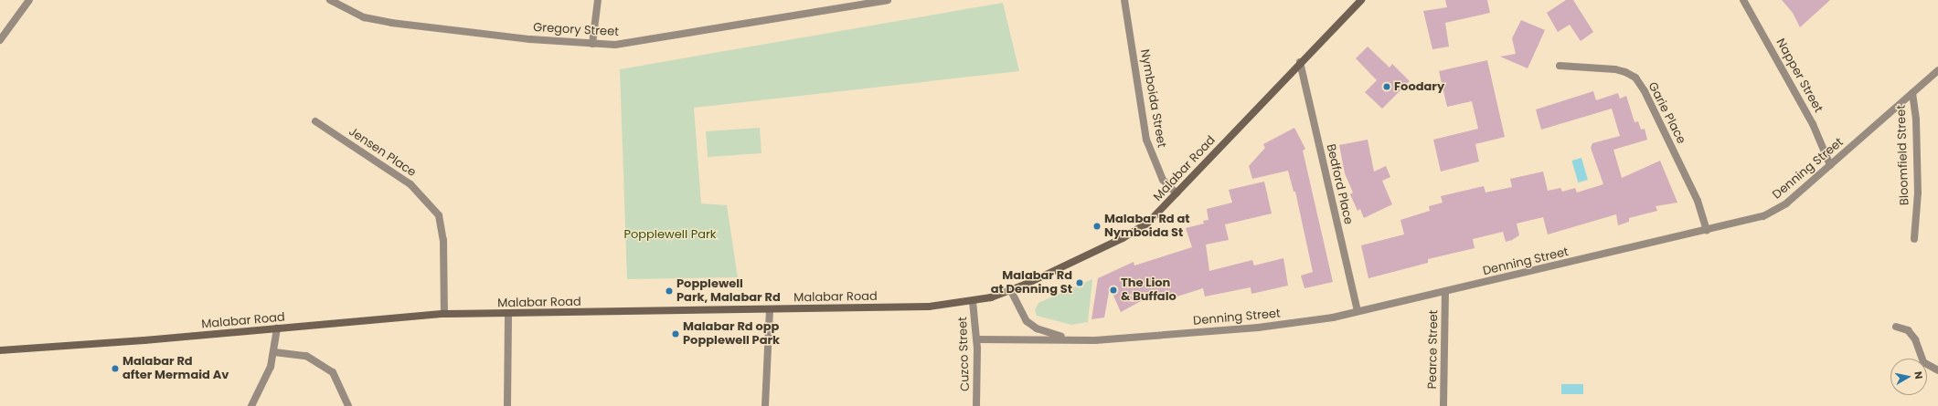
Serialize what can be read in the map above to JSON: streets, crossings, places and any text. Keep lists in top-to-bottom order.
{
  "streets": {
    "main road": ["Malabar Road"],
    "street": [
      "Gregory Street",
      "Napper Street",
      "Nymboida Street",
      "Garie Place",
      "Jensen Place",
      "Bloomfield Street",
      "Denning Street",
      "Bedford Place",
      "Pearce Street",
      "Cuzco Street"
    ]
  },
  "crossings": [
    ["Napper Street", "Denning Street"],
    ["Nymboida Street", "Malabar Road"],
    ["Garie Place", "Denning Street"],
    ["Jensen Place", "Malabar Road"],
    ["Bloomfield Street", "Denning Street"],
    ["Malabar Road", "Denning Street"],
    ["Malabar Road", "Bedford Place"],
    ["Malabar Road", "Cuzco Street"],
    ["Denning Street", "Bedford Place"],
    ["Denning Street", "Pearce Street"],
    ["Denning Street", "Cuzco Street"]
  ],
  "parks": ["Popplewell Park"],
  "places": [
    "Foodary",
    "Malabar Rd at Nymboida St",
    "Malabar Rd at Denning St",
    "The Lion & Buffalo",
    "Popplewell Park, Malabar Rd",
    "Malabar Rd opp Popplewell Park",
    "Malabar Rd after Mermaid Av"
  ],
  "north": "right"
}
